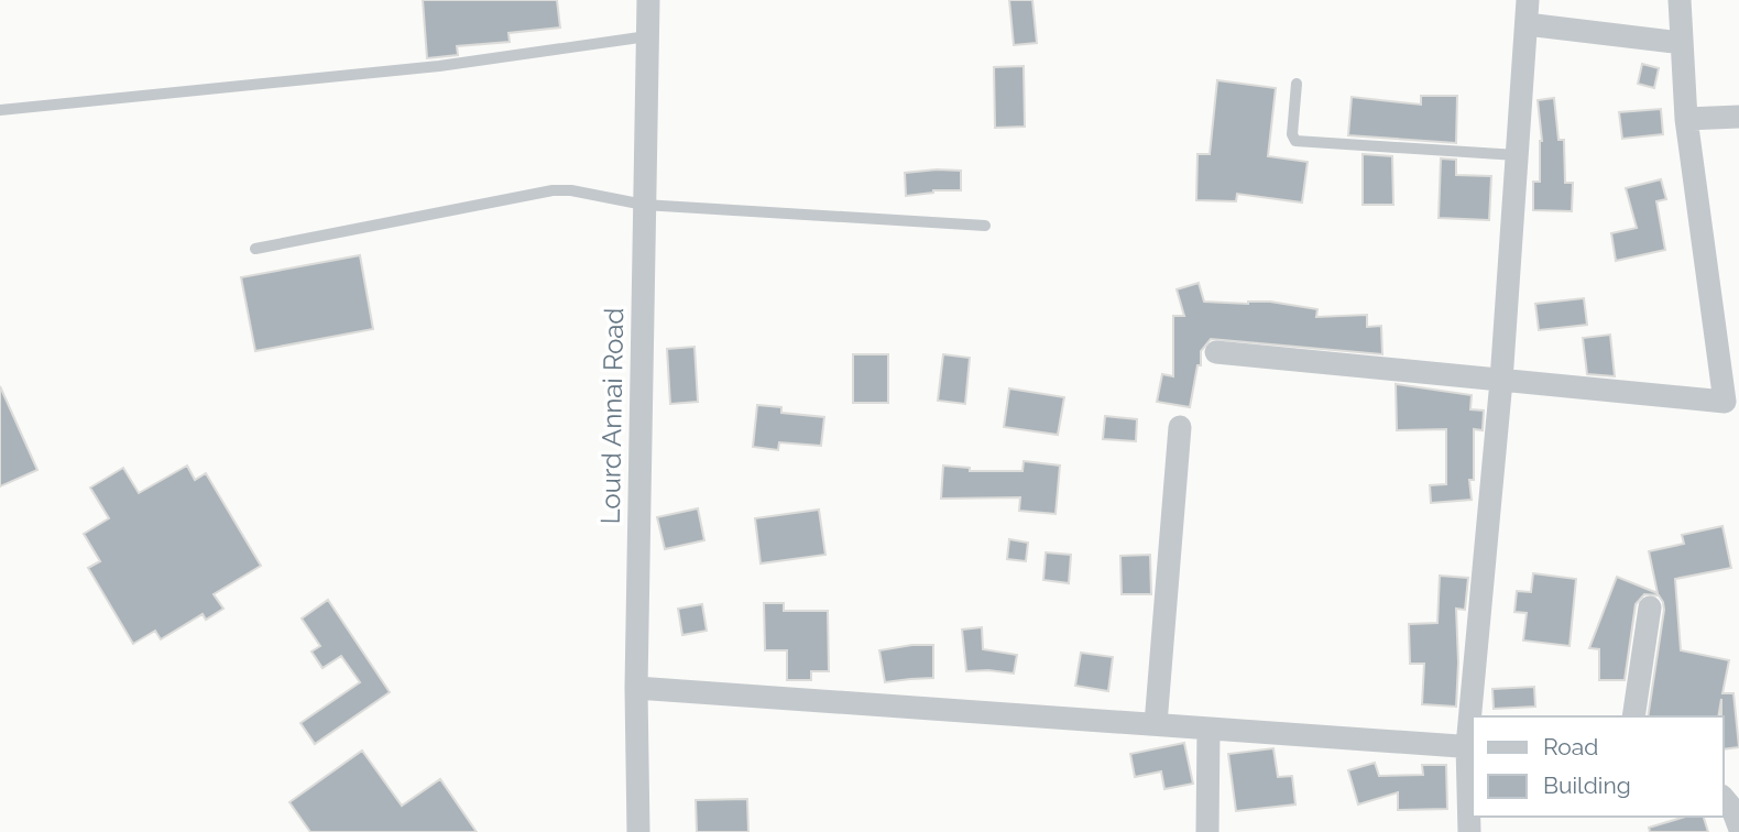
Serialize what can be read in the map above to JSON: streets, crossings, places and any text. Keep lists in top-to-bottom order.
{
  "streets": {
    "street": ["Lourd Annai Road"]
  },
  "legend": ["Road", "Building"]
}
